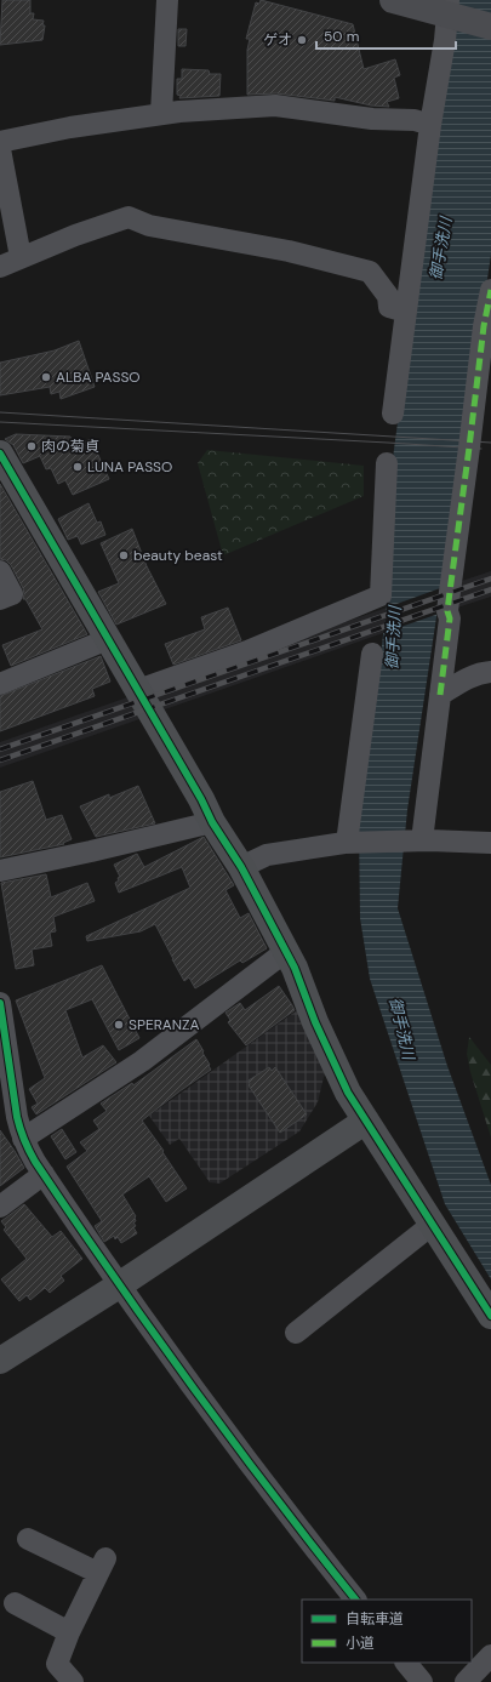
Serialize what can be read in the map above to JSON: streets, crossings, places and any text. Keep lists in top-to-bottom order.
{
  "water": ["御手洗川"],
  "places": [
    "ゲオ",
    "ALBA PASSO",
    "肉の菊貞",
    "LUNA PASSO",
    "beauty beast",
    "SPERANZA"
  ],
  "legend": ["自転車道", "小道"],
  "scale_bar": "50 m"
}
